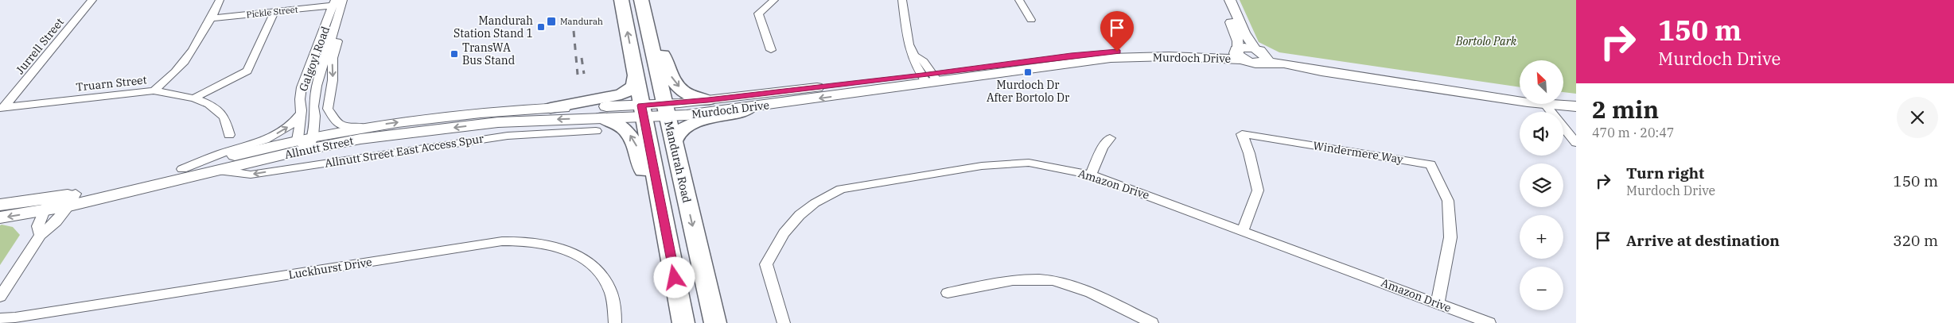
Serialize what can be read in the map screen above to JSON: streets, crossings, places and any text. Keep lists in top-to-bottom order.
{
  "streets": {
    "highway": ["Mandurah Road"],
    "main road": ["Murdoch Drive", "Allnutt Street"],
    "street": [
      "Pickle Street",
      "Jurrell Street",
      "Galgoyl Road",
      "Truarn Street",
      "Windermere Way",
      "Amazon Drive",
      "Luckhurst Drive"
    ]
  },
  "crossings": [
    ["Pickle Street", "Galgoyl Road"],
    ["Jurrell Street", "Truarn Street"],
    ["Murdoch Drive", "Allnutt Street"],
    ["Murdoch Drive", "Mandurah Road"],
    ["Galgoyl Road", "Allnutt Street"],
    ["Windermere Way", "Amazon Drive"]
  ],
  "parks": ["Bortolo Park"],
  "places": {
    "transit": [
      "Mandurah",
      "Mandurah Station Stand 1",
      "TransWA Bus Stand",
      "Murdoch Dr After Bortolo Dr"
    ]
  },
  "north": "top left",
  "page": {
    "turn": ["150 m", "Murdoch Drive"],
    "map_buttons": ["+", "−"],
    "heading": ["2 min", "470 m · 20:47"],
    "list": [
      {
        "name": "Turn right",
        "note": "Murdoch Drive",
        "value": "150 m"
      },
      {
        "name": "Arrive at destination",
        "value": "320 m"
      }
    ]
  }
}
